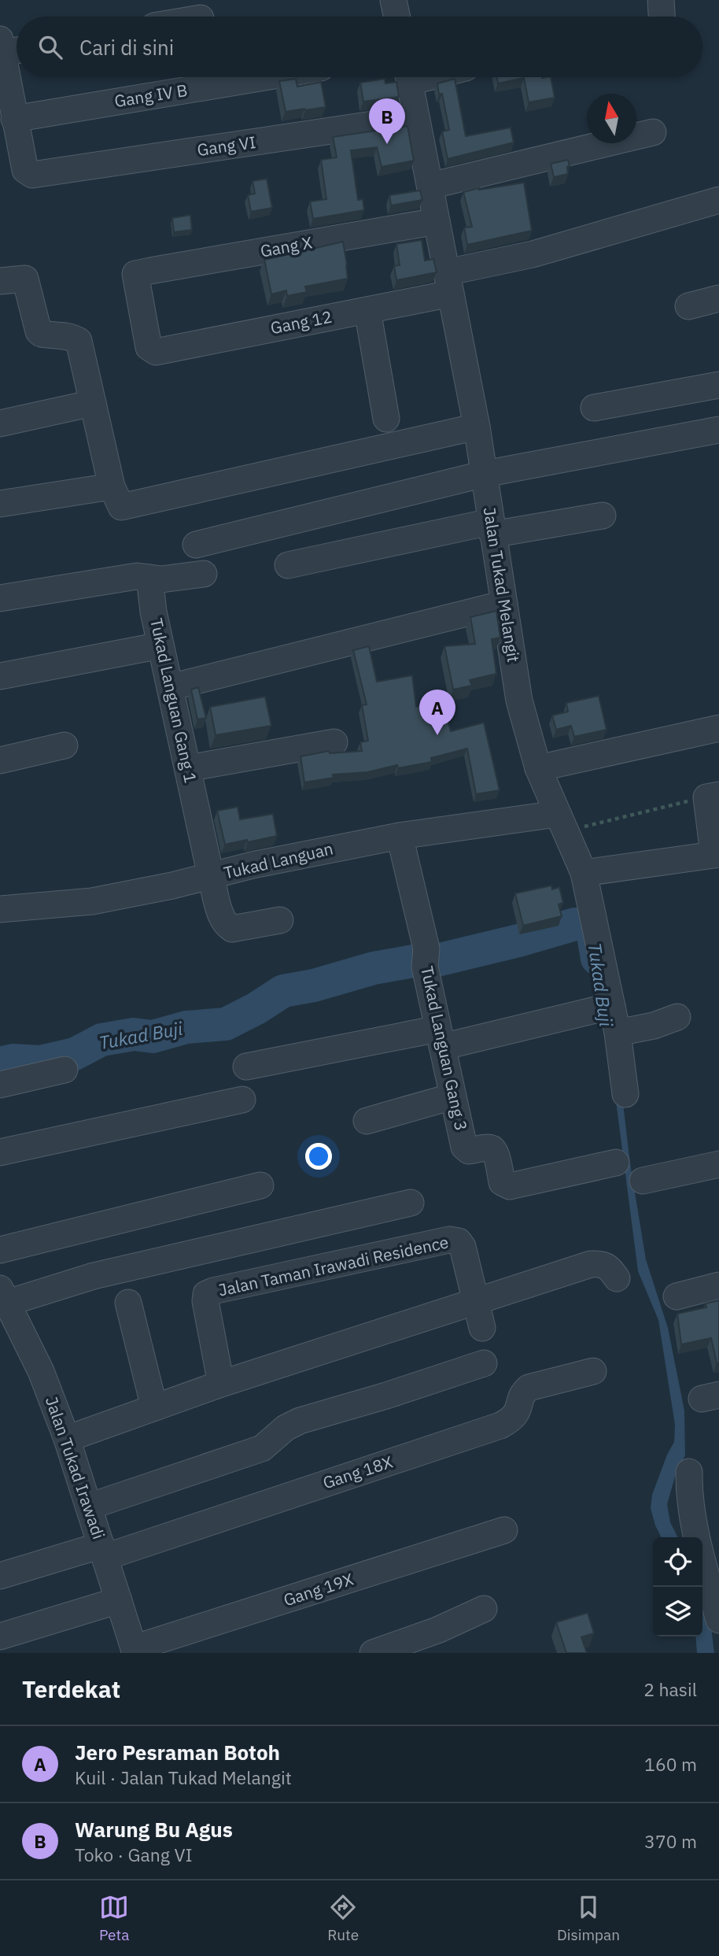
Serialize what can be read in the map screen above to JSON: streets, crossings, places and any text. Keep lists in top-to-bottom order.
{
  "streets": {
    "street": [
      "Gang IV B",
      "Gang VI",
      "Gang X",
      "Gang 12",
      "Jalan Tukad Melangit",
      "Tukad Languan Gang 1",
      "Tukad Languan",
      "Tukad Languan Gang 3",
      "Jalan Taman Irawadi Residence",
      "Jalan Tukad Irawadi",
      "Gang 18X",
      "Gang 19X"
    ]
  },
  "crossings": [
    ["Gang IV B", "Gang VI"],
    ["Gang VI", "Jalan Tukad Melangit"],
    ["Gang X", "Gang 12"],
    ["Gang X", "Jalan Tukad Melangit"],
    ["Gang 12", "Jalan Tukad Melangit"],
    ["Jalan Tukad Melangit", "Tukad Languan"],
    ["Tukad Languan Gang 1", "Tukad Languan"],
    ["Tukad Languan", "Tukad Languan Gang 3"],
    ["Jalan Tukad Irawadi", "Gang 18X"],
    ["Jalan Tukad Irawadi", "Gang 19X"]
  ],
  "water": ["Tukad Buji"],
  "north": "top",
  "page": {
    "search": "Cari di sini",
    "pins": ["B", "A"],
    "heading": ["Terdekat", "2 hasil"],
    "list": [
      {
        "mark": "A",
        "name": "Jero Pesraman Botoh",
        "note": "Kuil · Jalan Tukad Melangit",
        "value": "160 m"
      },
      {
        "mark": "B",
        "name": "Warung Bu Agus",
        "note": "Toko · Gang VI",
        "value": "370 m"
      }
    ],
    "nav": ["Peta", "Rute", "Disimpan"]
  }
}
